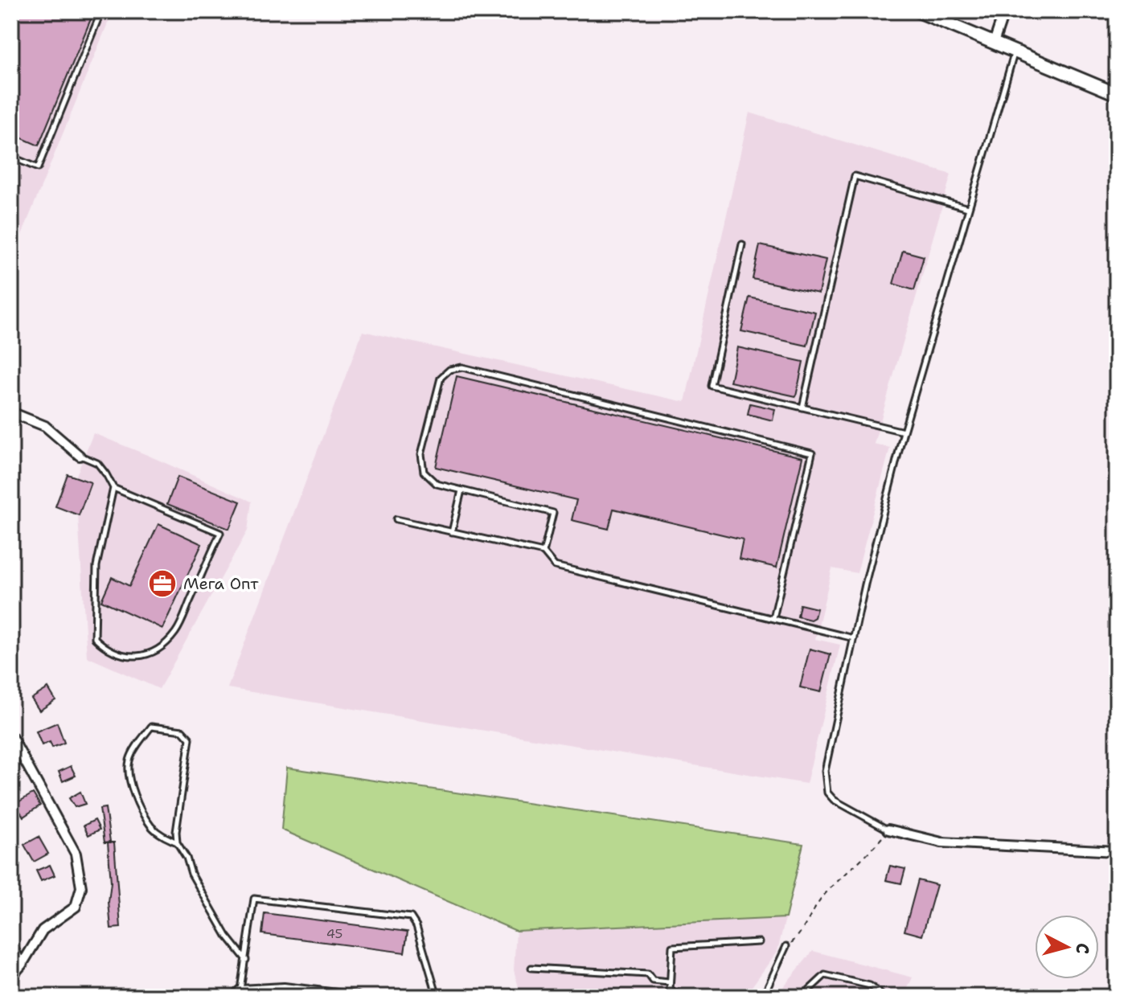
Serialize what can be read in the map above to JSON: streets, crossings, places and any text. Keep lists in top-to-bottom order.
{
  "places": {
    "office": ["Мега Опт"]
  },
  "house_numbers": ["45"],
  "north": "right"
}
